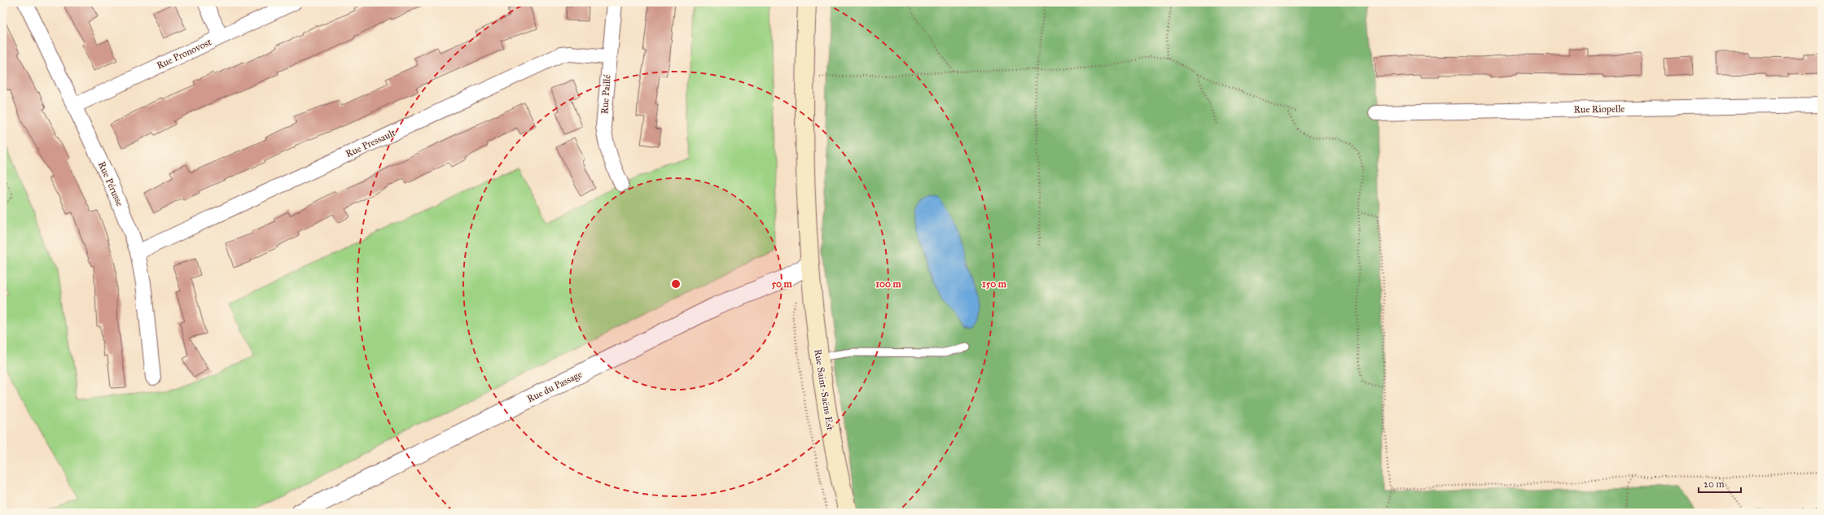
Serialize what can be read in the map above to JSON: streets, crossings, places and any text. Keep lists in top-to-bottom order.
{
  "streets": {
    "main road": ["Rue Saint-Saëns Est"],
    "street": [
      "Rue Pronovost",
      "Rue Paillé",
      "Rue Riopelle",
      "Rue Pressault",
      "Rue Pérusse",
      "Rue du Passage"
    ]
  },
  "crossings": [
    ["Rue Pronovost", "Rue Pérusse"],
    ["Rue Paillé", "Rue Pressault"],
    ["Rue Pressault", "Rue Pérusse"],
    ["Rue du Passage", "Rue Saint-Saëns Est"]
  ],
  "scale_bar": "20 m",
  "rings": ["50 m", "100 m", "150 m"]
}
